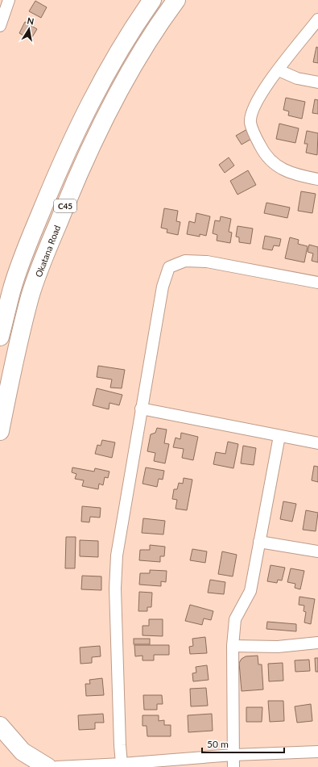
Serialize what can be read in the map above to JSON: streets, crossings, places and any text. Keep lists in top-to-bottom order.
{
  "streets": {
    "main road": ["C45", "Okatana Road"]
  },
  "scale_bar": "50 m",
  "north": "top"
}
